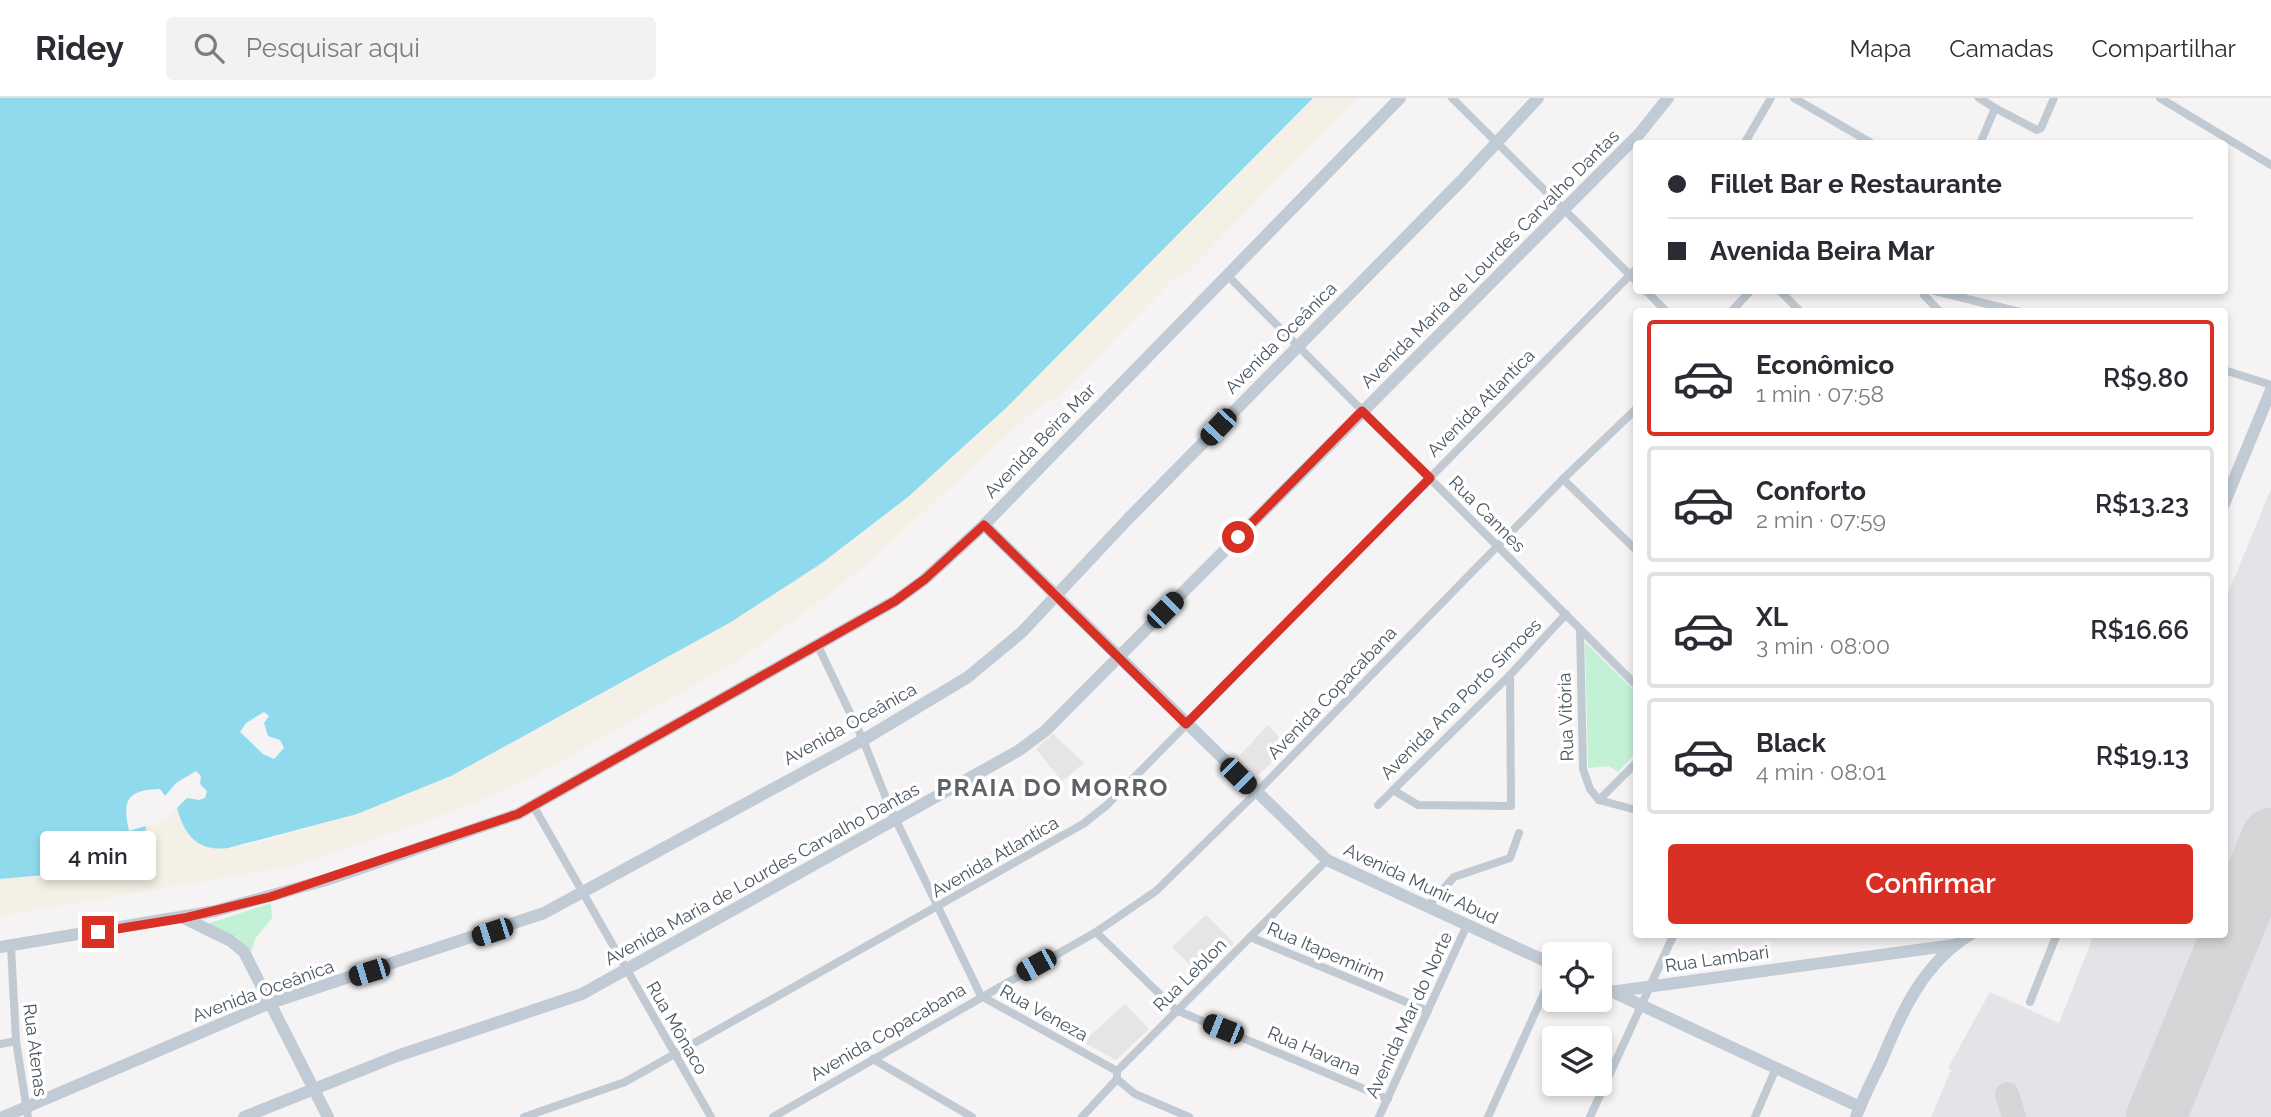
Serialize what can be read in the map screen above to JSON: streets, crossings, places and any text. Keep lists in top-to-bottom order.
{
  "streets": {
    "street": [
      "Avenida Maria de Lourdes Carvalho Dantas",
      "Avenida Oceânica",
      "Avenida Atlantica",
      "Avenida Beira Mar",
      "Rua Cannes",
      "Avenida Copacabana",
      "Avenida Ana Porto Simoes",
      "Rua Vitória",
      "Avenida Munir Abud",
      "Rua Itapemirim",
      "Rua Lambari",
      "Rua Leblon",
      "Rua Veneza",
      "Avenida Mar do Norte",
      "Rua Mônaco",
      "Rua Atenas",
      "Rua Havana"
    ]
  },
  "crossings": [
    ["Avenida Maria de Lourdes Carvalho Dantas", "Rua Cannes"],
    ["Avenida Maria de Lourdes Carvalho Dantas", "Avenida Munir Abud"],
    ["Avenida Maria de Lourdes Carvalho Dantas", "Rua Veneza"],
    ["Avenida Maria de Lourdes Carvalho Dantas", "Rua Mônaco"],
    ["Avenida Oceânica", "Rua Cannes"],
    ["Avenida Oceânica", "Avenida Munir Abud"],
    ["Avenida Oceânica", "Rua Veneza"],
    ["Avenida Oceânica", "Rua Mônaco"],
    ["Avenida Oceânica", "Rua Atenas"],
    ["Avenida Atlantica", "Rua Cannes"],
    ["Avenida Atlantica", "Avenida Munir Abud"],
    ["Avenida Atlantica", "Rua Veneza"],
    ["Avenida Atlantica", "Rua Mônaco"],
    ["Avenida Beira Mar", "Rua Cannes"],
    ["Avenida Beira Mar", "Avenida Munir Abud"],
    ["Avenida Beira Mar", "Rua Veneza"],
    ["Avenida Beira Mar", "Rua Mônaco"],
    ["Avenida Beira Mar", "Rua Atenas"],
    ["Rua Cannes", "Avenida Copacabana"],
    ["Rua Cannes", "Avenida Ana Porto Simoes"],
    ["Rua Cannes", "Rua Vitória"],
    ["Avenida Copacabana", "Avenida Munir Abud"],
    ["Avenida Copacabana", "Rua Veneza"],
    ["Avenida Copacabana", "Rua Havana"],
    ["Avenida Munir Abud", "Rua Leblon"],
    ["Avenida Munir Abud", "Avenida Mar do Norte"],
    ["Rua Itapemirim", "Rua Leblon"],
    ["Rua Itapemirim", "Avenida Mar do Norte"],
    ["Rua Leblon", "Rua Veneza"],
    ["Rua Leblon", "Rua Havana"],
    ["Avenida Mar do Norte", "Rua Havana"]
  ],
  "districts": ["PRAIA DO MORRO"],
  "page": {
    "header": "Ridey",
    "search": "Pesquisar aqui",
    "nav": ["Mapa", "Camadas", "Compartilhar"],
    "banner": ["Fillet Bar e Restaurante", "Avenida Beira Mar"],
    "list": [
      {
        "name": "Econômico",
        "note": "1 min · 07:58",
        "value": "R$9.80"
      },
      {
        "name": "Conforto",
        "note": "2 min · 07:59",
        "value": "R$13.23"
      },
      {
        "name": "XL",
        "note": "3 min · 08:00",
        "value": "R$16.66"
      },
      {
        "name": "Black",
        "note": "4 min · 08:01",
        "value": "R$19.13"
      }
    ],
    "buttons": "Confirmar",
    "bubble": "4 min"
  }
}
